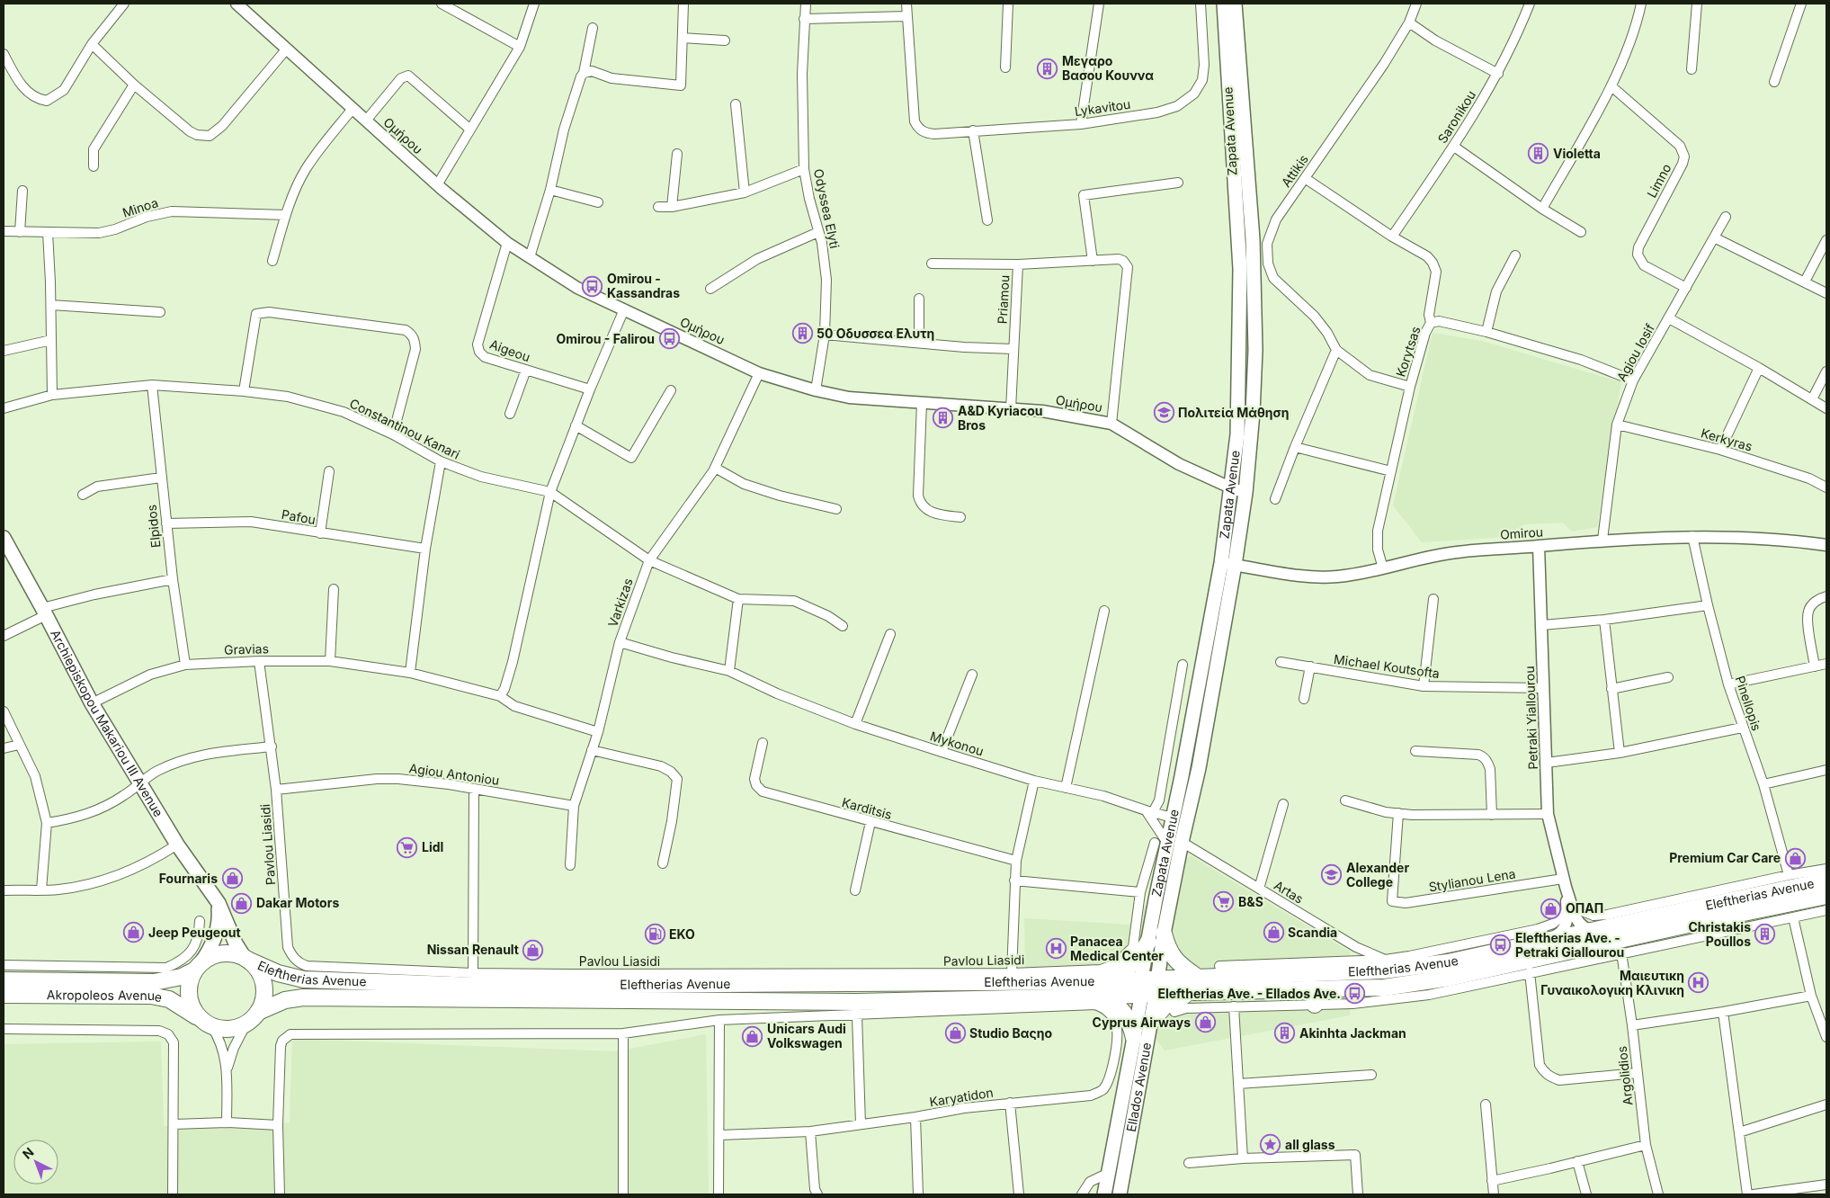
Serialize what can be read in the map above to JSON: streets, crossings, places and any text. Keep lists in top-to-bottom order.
{
  "streets": {
    "highway": ["Eleftherias Avenue", "Akropoleos Avenue"],
    "main road": ["Zapata Avenue", "Archiepiskopou Makariou III Avenue", "Ellados Avenue"],
    "street": [
      "Lykavitou",
      "Saronikou",
      "Ομήρου",
      "Attikis",
      "Limno",
      "Minoa",
      "Odyssea Elyti",
      "Priamou",
      "Aigeou",
      "Korytsas",
      "Agiou Iosif",
      "Constantinou Kanari",
      "Kerkyras",
      "Pafou",
      "Elpidos",
      "Omirou",
      "Varkizas",
      "Gravias",
      "Michael Koutsofta",
      "Pinellopis",
      "Petraki Yiallourou",
      "Mykonou",
      "Agiou Antoniou",
      "Karditsis",
      "Pavlou Liasidi",
      "Stylianou Lena",
      "Artas",
      "Argolidios",
      "Karyatidon"
    ]
  },
  "crossings": [
    ["Zapata Avenue", "Ομήρου"],
    ["Zapata Avenue", "Omirou"],
    ["Zapata Avenue", "Mykonou"],
    ["Zapata Avenue", "Pavlou Liasidi"],
    ["Zapata Avenue", "Artas"],
    ["Zapata Avenue", "Eleftherias Avenue"],
    ["Zapata Avenue", "Ellados Avenue"],
    ["Ομήρου", "Odyssea Elyti"],
    ["Ομήρου", "Priamou"],
    ["Ομήρου", "Aigeou"],
    ["Ομήρου", "Varkizas"],
    ["Attikis", "Korytsas"],
    ["Limno", "Agiou Iosif"],
    ["Korytsas", "Agiou Iosif"],
    ["Korytsas", "Omirou"],
    ["Agiou Iosif", "Kerkyras"],
    ["Agiou Iosif", "Omirou"],
    ["Constantinou Kanari", "Elpidos"],
    ["Constantinou Kanari", "Varkizas"],
    ["Pafou", "Elpidos"],
    ["Elpidos", "Gravias"],
    ["Omirou", "Pinellopis"],
    ["Omirou", "Petraki Yiallourou"],
    ["Varkizas", "Gravias"],
    ["Varkizas", "Mykonou"],
    ["Varkizas", "Agiou Antoniou"],
    ["Gravias", "Archiepiskopou Makariou III Avenue"],
    ["Gravias", "Pavlou Liasidi"],
    ["Michael Koutsofta", "Petraki Yiallourou"],
    ["Petraki Yiallourou", "Stylianou Lena"],
    ["Petraki Yiallourou", "Eleftherias Avenue"],
    ["Archiepiskopou Makariou III Avenue", "Eleftherias Avenue"],
    ["Archiepiskopou Makariou III Avenue", "Akropoleos Avenue"],
    ["Agiou Antoniou", "Pavlou Liasidi"],
    ["Pavlou Liasidi", "Eleftherias Avenue"],
    ["Eleftherias Avenue", "Akropoleos Avenue"],
    ["Eleftherias Avenue", "Ellados Avenue"],
    ["Eleftherias Avenue", "Karyatidon"]
  ],
  "places": {
    "building": [
      "Μεγαρο Βασου Κουννα",
      "Violetta",
      "50 Οδυσσεα Ελυτη",
      "A&D Kyriacou Bros",
      "Christakis Poullos",
      "Αkinhta Jackman"
    ],
    "bus stop": [
      "Omirou - Kassandras",
      "Omirou - Falirou",
      "Eleftherias Ave. - Petraki Giallourou",
      "Eleftherias Ave. - Ellados Ave."
    ],
    "school or university": ["Πολιτεία Μάθηση", "Alexander College"],
    "supermarket": ["Lidl", "B&S"],
    "shop": [
      "Premium Car Care",
      "Fournaris",
      "Dakar Motors",
      "ΟΠΑΠ",
      "Jeep Peugeout",
      "Scandia",
      "Nissan Renault",
      "Cyprus Airways",
      "Studio Βαςηο",
      "Unicars Audi Volkswagen"
    ],
    "fuel station": ["EKO"],
    "hospital": ["Panacea Medical Center", "Μαιευτικη Γυναικολογικη Κλινικη"],
    "place": ["all glass"]
  },
  "north": "top left"
}
